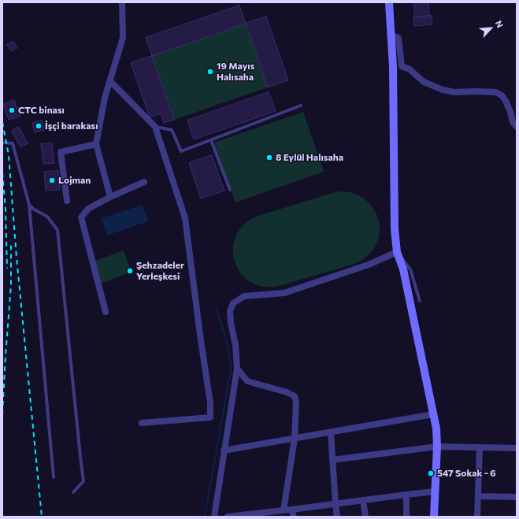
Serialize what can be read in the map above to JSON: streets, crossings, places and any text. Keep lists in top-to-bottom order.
{
  "places": [
    "19 Mayıs Halısaha",
    "CTC binası",
    "İşçi barakası",
    "8 Eylül Halısaha",
    "Lojman",
    "Şehzadeler Yerleşkesi",
    "547 Sokak - 6"
  ],
  "north": "top right"
}
